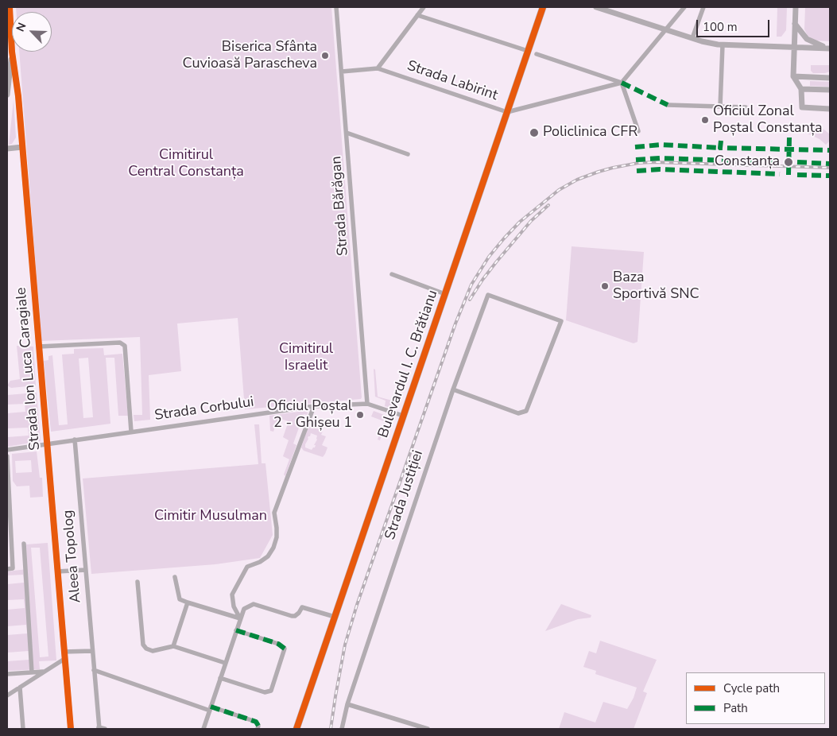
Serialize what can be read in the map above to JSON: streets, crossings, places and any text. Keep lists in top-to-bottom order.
{
  "streets": {
    "main road": ["Bulevardul I. C. Brătianu"],
    "street": [
      "Strada Labirint",
      "Strada Bărăgan",
      "Strada Ion Luca Caragiale",
      "Strada Corbului",
      "Strada Justiției",
      "Aleea Topolog"
    ]
  },
  "crossings": [
    ["Strada Labirint", "Strada Bărăgan"],
    ["Strada Labirint", "Bulevardul I. C. Brătianu"],
    ["Strada Bărăgan", "Strada Corbului"],
    ["Bulevardul I. C. Brătianu", "Strada Corbului"],
    ["Strada Ion Luca Caragiale", "Strada Corbului"],
    ["Strada Corbului", "Aleea Topolog"]
  ],
  "parks": ["Cimitirul Central Constanța", "Cimitirul Israelit", "Cimitir Musulman"],
  "places": [
    "Biserica Sfânta Cuvioasă Parascheva",
    "Oficiul Zonal Poștal Constanța",
    "Policlinica CFR",
    "Constanța",
    "Baza Sportivă SNC",
    "Oficiul Poștal 2 - Ghișeu 1"
  ],
  "legend": ["Cycle path", "Path"],
  "scale_bar": "100 m",
  "north": "top left"
}
